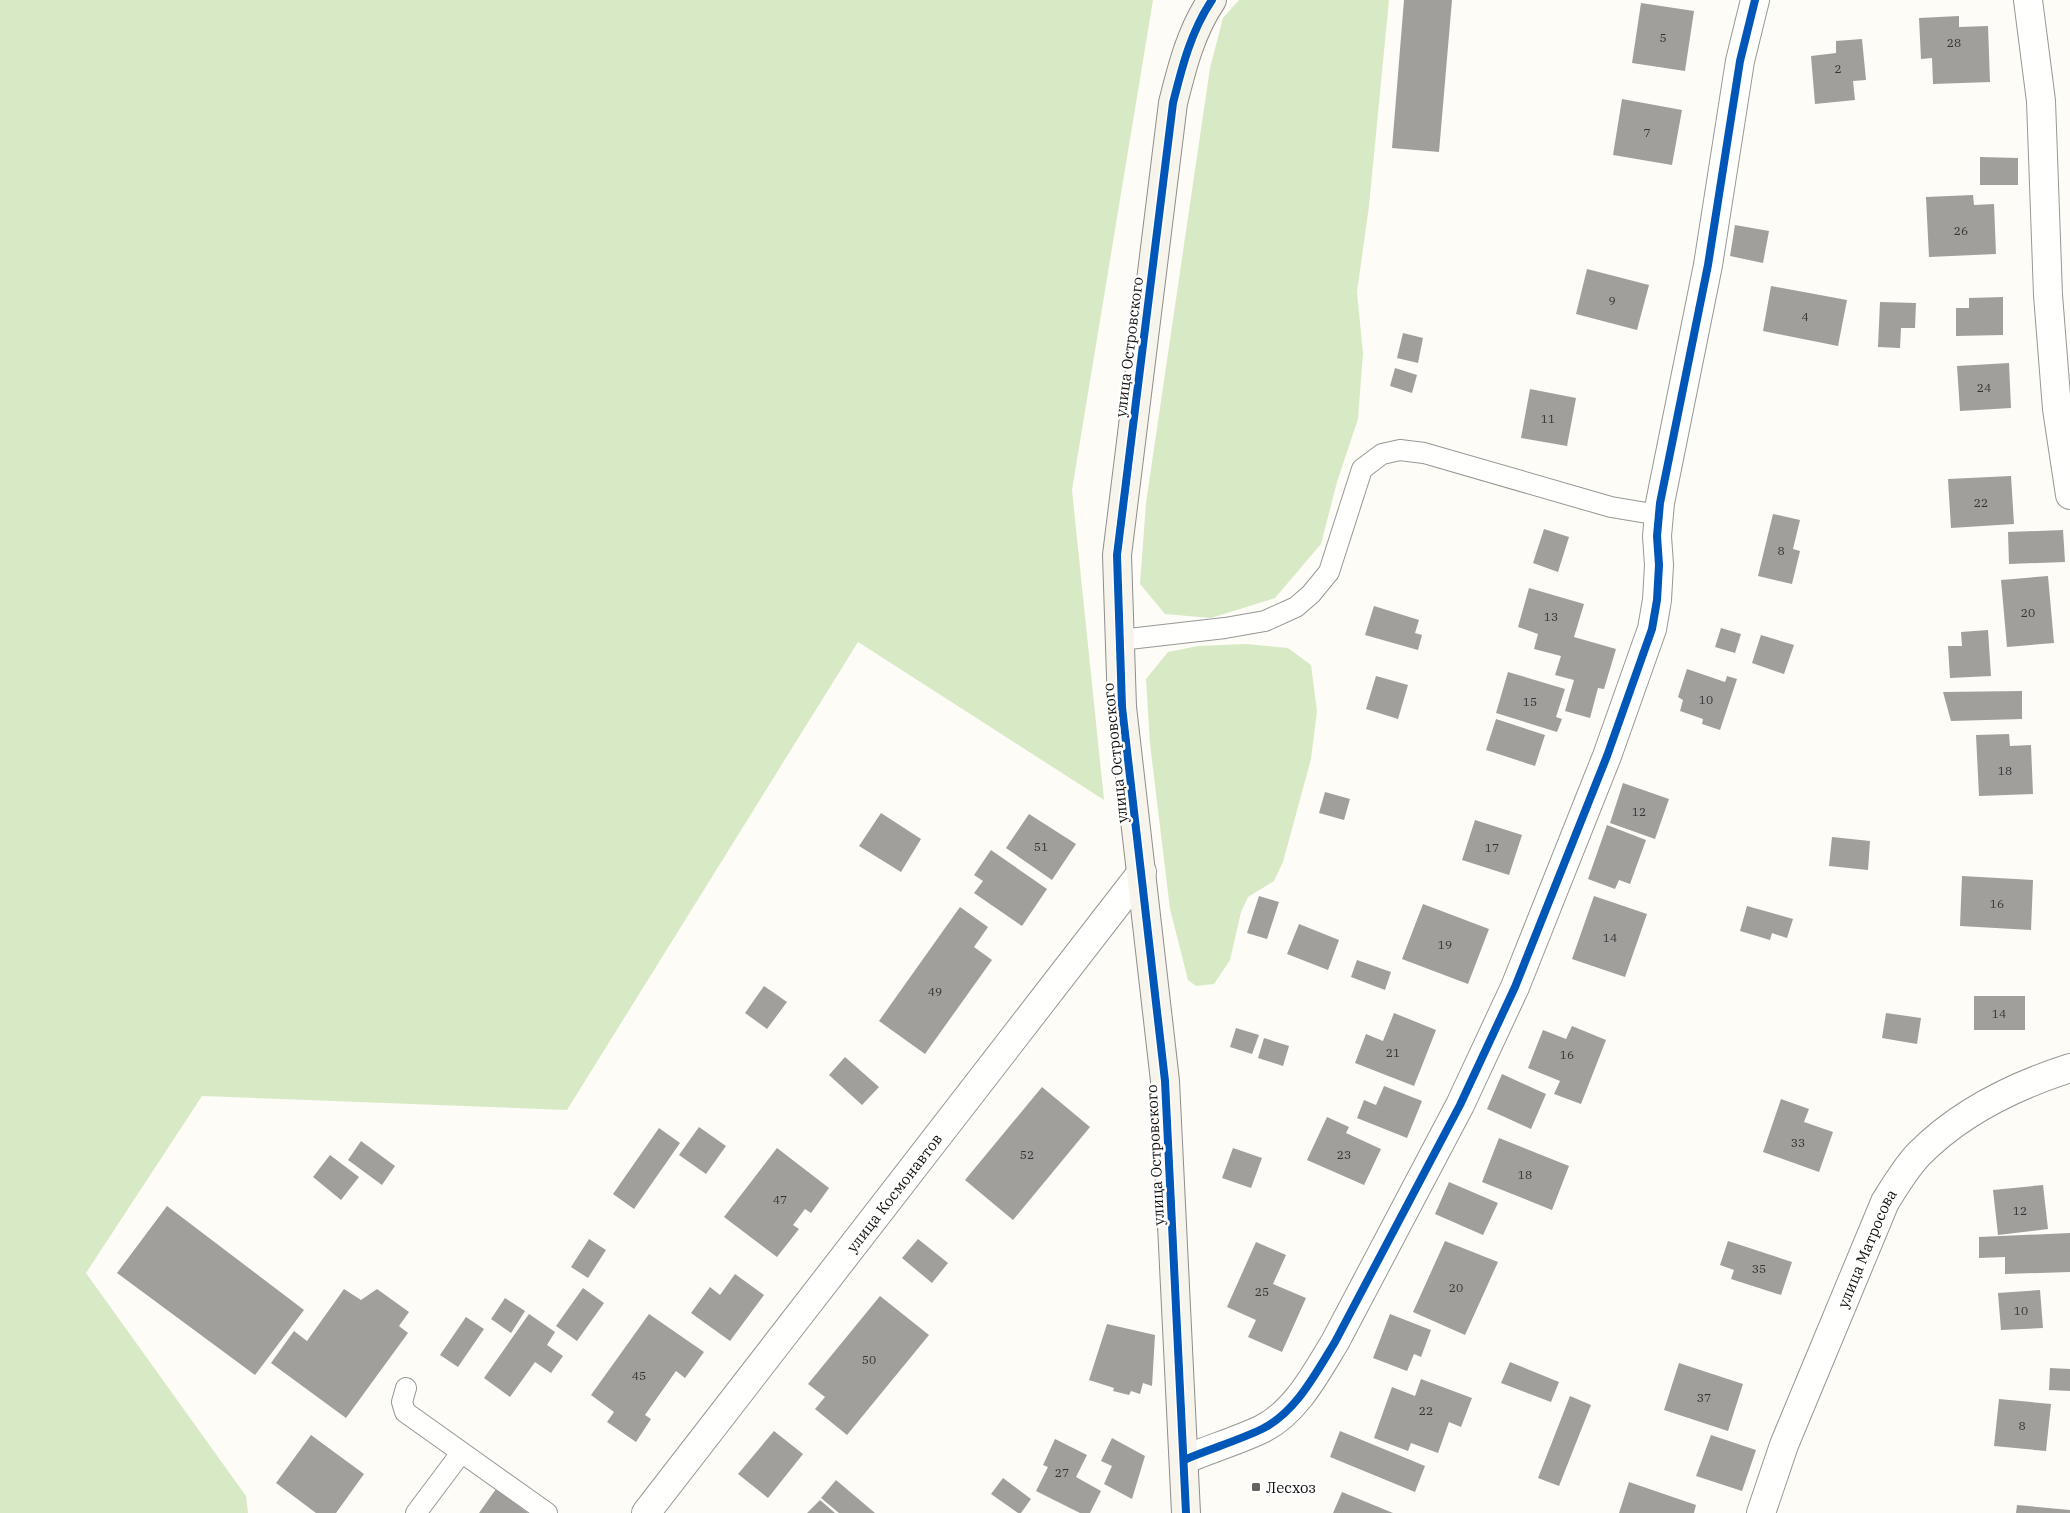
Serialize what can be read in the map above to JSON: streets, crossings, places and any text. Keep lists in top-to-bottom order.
{
  "streets": {
    "street": ["улица Островского", "улица Космонавтов", "улица Матросова"]
  },
  "crossings": [
    ["улица Островского", "улица Космонавтов"]
  ],
  "places": {
    "transit": ["Лесхоз"]
  },
  "house_numbers": [
    "5",
    "28",
    "2",
    "7",
    "26",
    "9",
    "4",
    "24",
    "11",
    "22",
    "8",
    "20",
    "13",
    "10",
    "15",
    "18",
    "12",
    "51",
    "17",
    "16",
    "14",
    "19",
    "49",
    "14",
    "21",
    "16",
    "33",
    "52",
    "23",
    "18",
    "47",
    "12",
    "35",
    "20",
    "25",
    "10",
    "50",
    "45",
    "37",
    "22",
    "8",
    "27"
  ]
}
